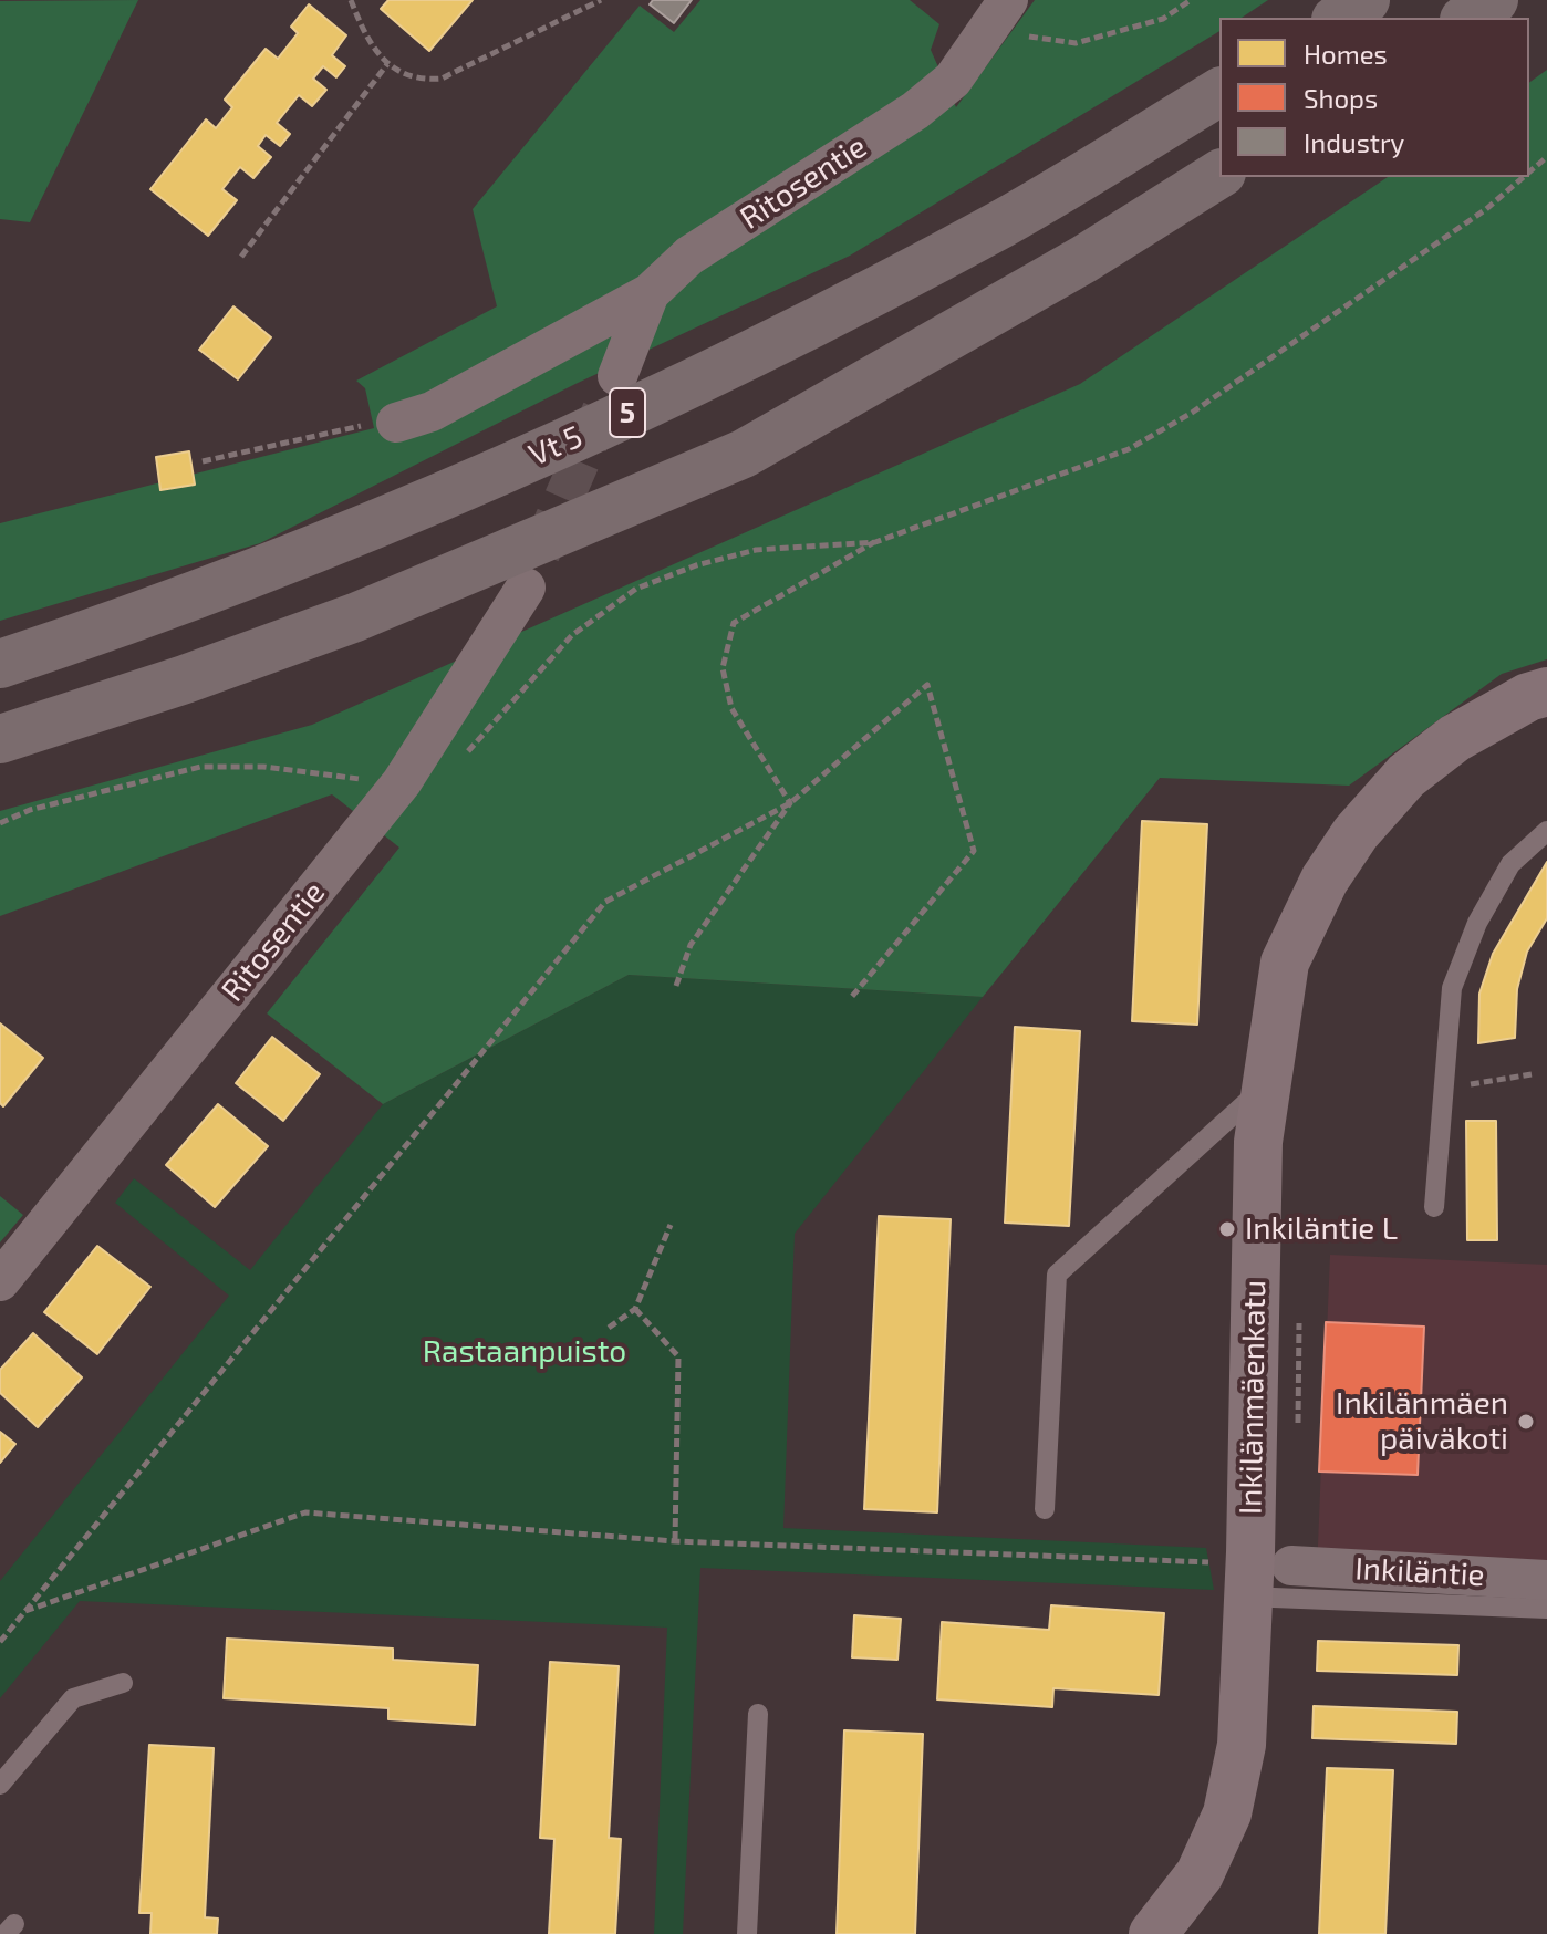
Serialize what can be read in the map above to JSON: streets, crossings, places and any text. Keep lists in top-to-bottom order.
{
  "streets": {
    "highway": ["5", "Vt 5"],
    "street": ["Ritosentie", "Inkilänmäenkatu", "Inkiläntie"]
  },
  "crossings": [
    ["Inkilänmäenkatu", "Inkiläntie"]
  ],
  "parks": ["Rastaanpuisto"],
  "places": ["Inkiläntie L", "Inkilänmäen päiväkoti"],
  "legend": ["Homes", "Shops", "Industry"]
}
